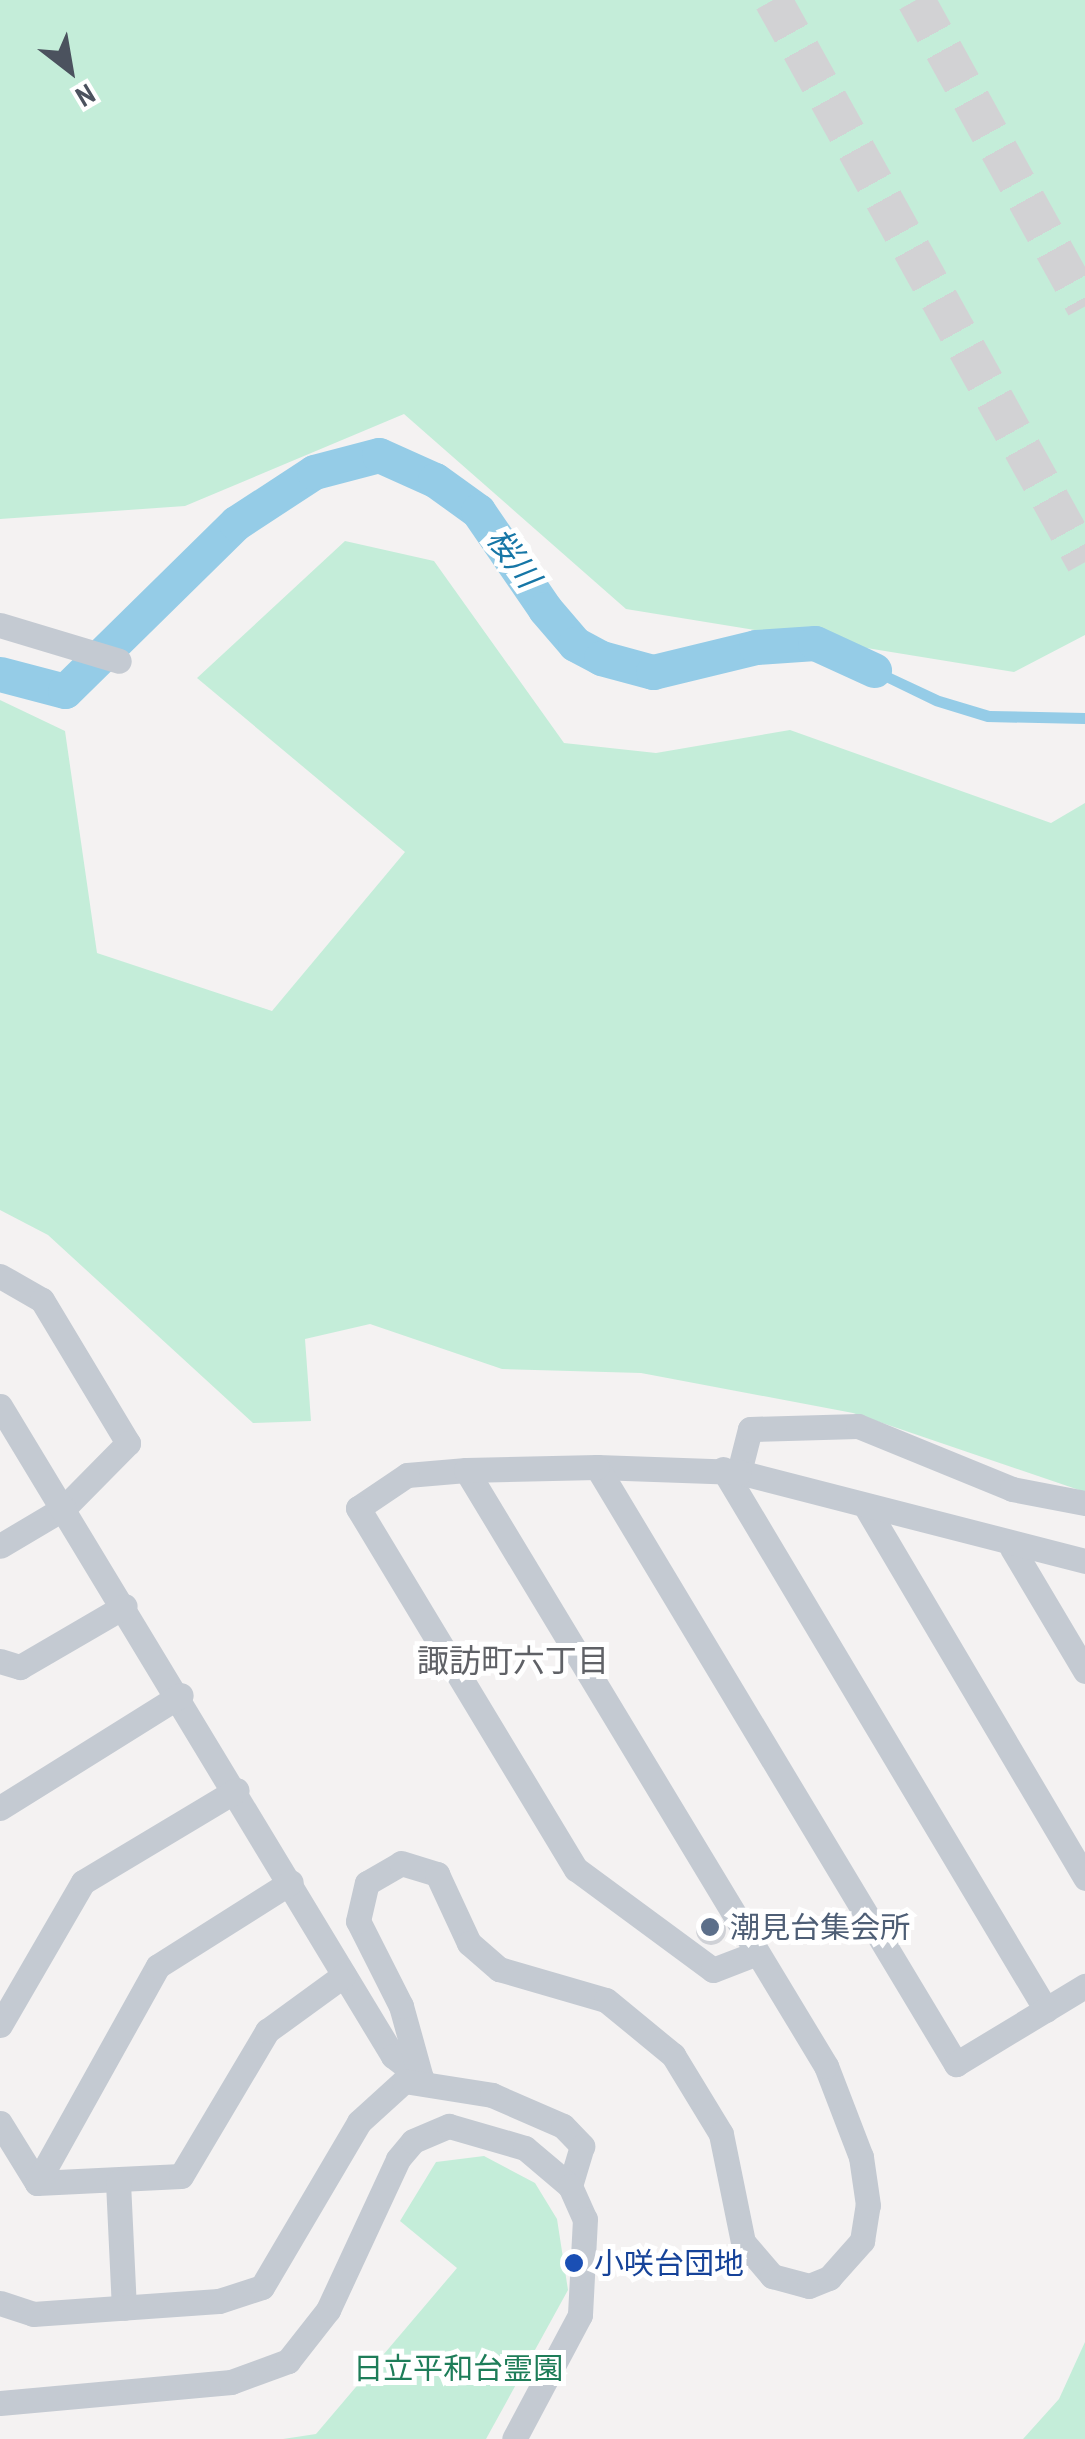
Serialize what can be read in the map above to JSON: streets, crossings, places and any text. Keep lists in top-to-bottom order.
{
  "districts": ["諏訪町六丁目"],
  "water": ["桜川"],
  "parks": ["日立平和台霊園"],
  "places": ["潮見台集会所", "小咲台団地"],
  "north": "bottom right"
}
